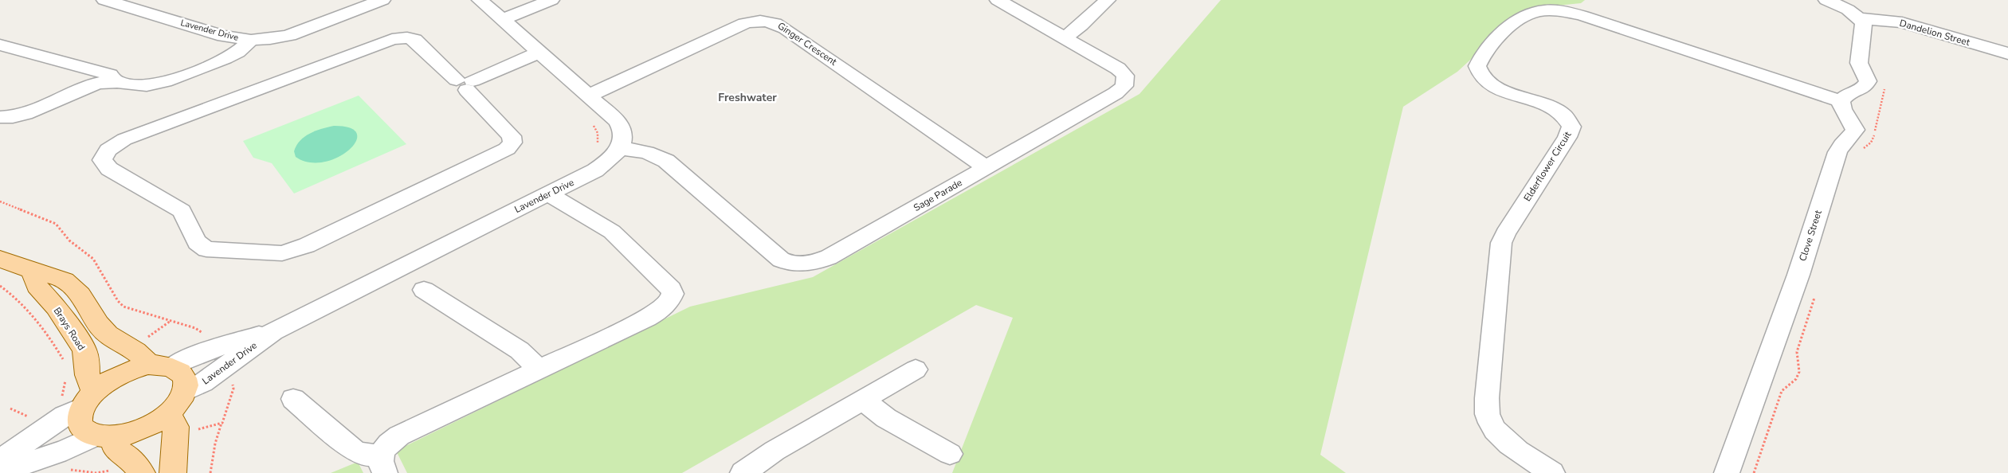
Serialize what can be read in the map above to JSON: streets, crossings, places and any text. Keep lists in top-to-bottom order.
{
  "streets": {
    "main road": ["Brays Road"],
    "street": [
      "Lavender Drive",
      "Dandelion Street",
      "Ginger Crescent",
      "Elderflower Circuit",
      "Sage Parade",
      "Clove Street"
    ]
  },
  "crossings": [
    ["Lavender Drive", "Sage Parade"],
    ["Ginger Crescent", "Sage Parade"],
    ["Elderflower Circuit", "Clove Street"]
  ],
  "districts": ["Freshwater"]
}
